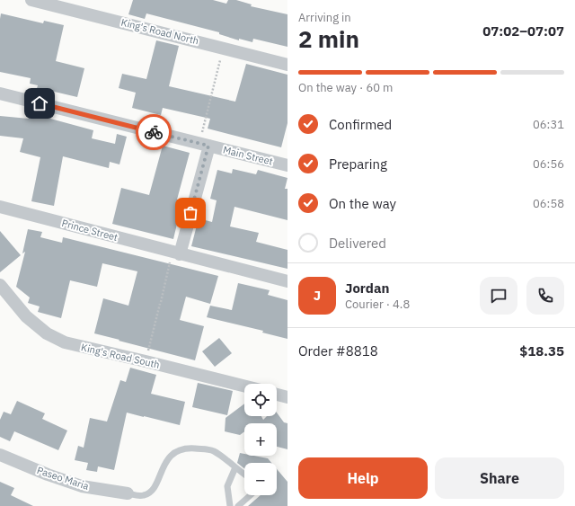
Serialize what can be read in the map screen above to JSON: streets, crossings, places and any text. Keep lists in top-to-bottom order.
{
  "streets": {
    "street": [
      "King's Road North",
      "Main Street",
      "Prince Street",
      "King's Road South",
      "Paseo Maria"
    ]
  },
  "page": {
    "heading": ["2 min", "Arriving in", "07:02–07:07"],
    "panel": [
      "Jordan",
      "Courier · 4.8",
      "Order #8818",
      "$18.35"
    ],
    "bar": "On the way · 60 m",
    "list": [
      ["Confirmed", "06:31"],
      ["Preparing", "06:56"],
      ["On the way", "06:58"],
      "Delivered"
    ],
    "round": "J",
    "map_buttons": ["+", "−"],
    "buttons": ["Help", "Share"]
  }
}
